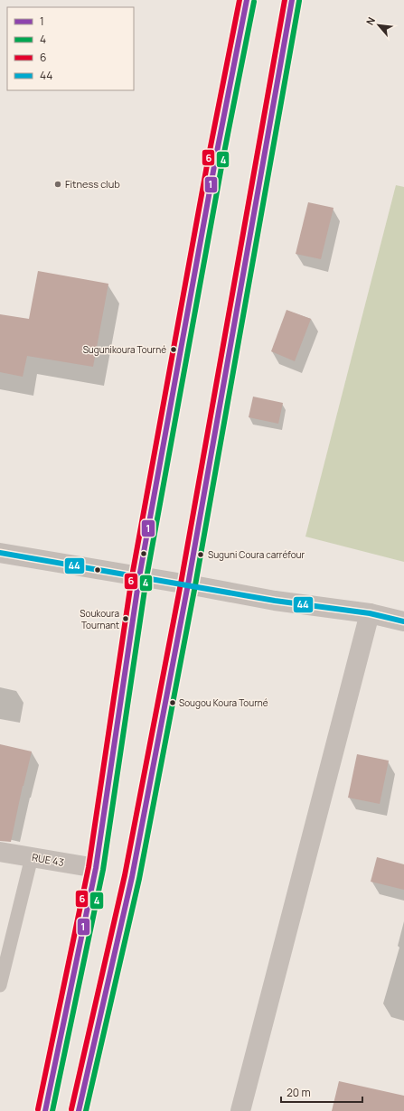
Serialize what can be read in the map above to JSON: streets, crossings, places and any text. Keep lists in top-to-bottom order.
{
  "streets": {
    "street": ["RUE 43"]
  },
  "places": [
    "Fitness club",
    "Sugunikoura Tourné",
    "Suguni Coura carréfour",
    "Soukoura Tournant",
    "Sougou Koura Tourné"
  ],
  "lines": [
    "transit line 1",
    "transit line 6",
    "transit line 4",
    "transit line 44"
  ],
  "legend": [
    "1",
    "4",
    "6",
    "44"
  ],
  "scale_bar": "20 m",
  "north": "top left"
}
